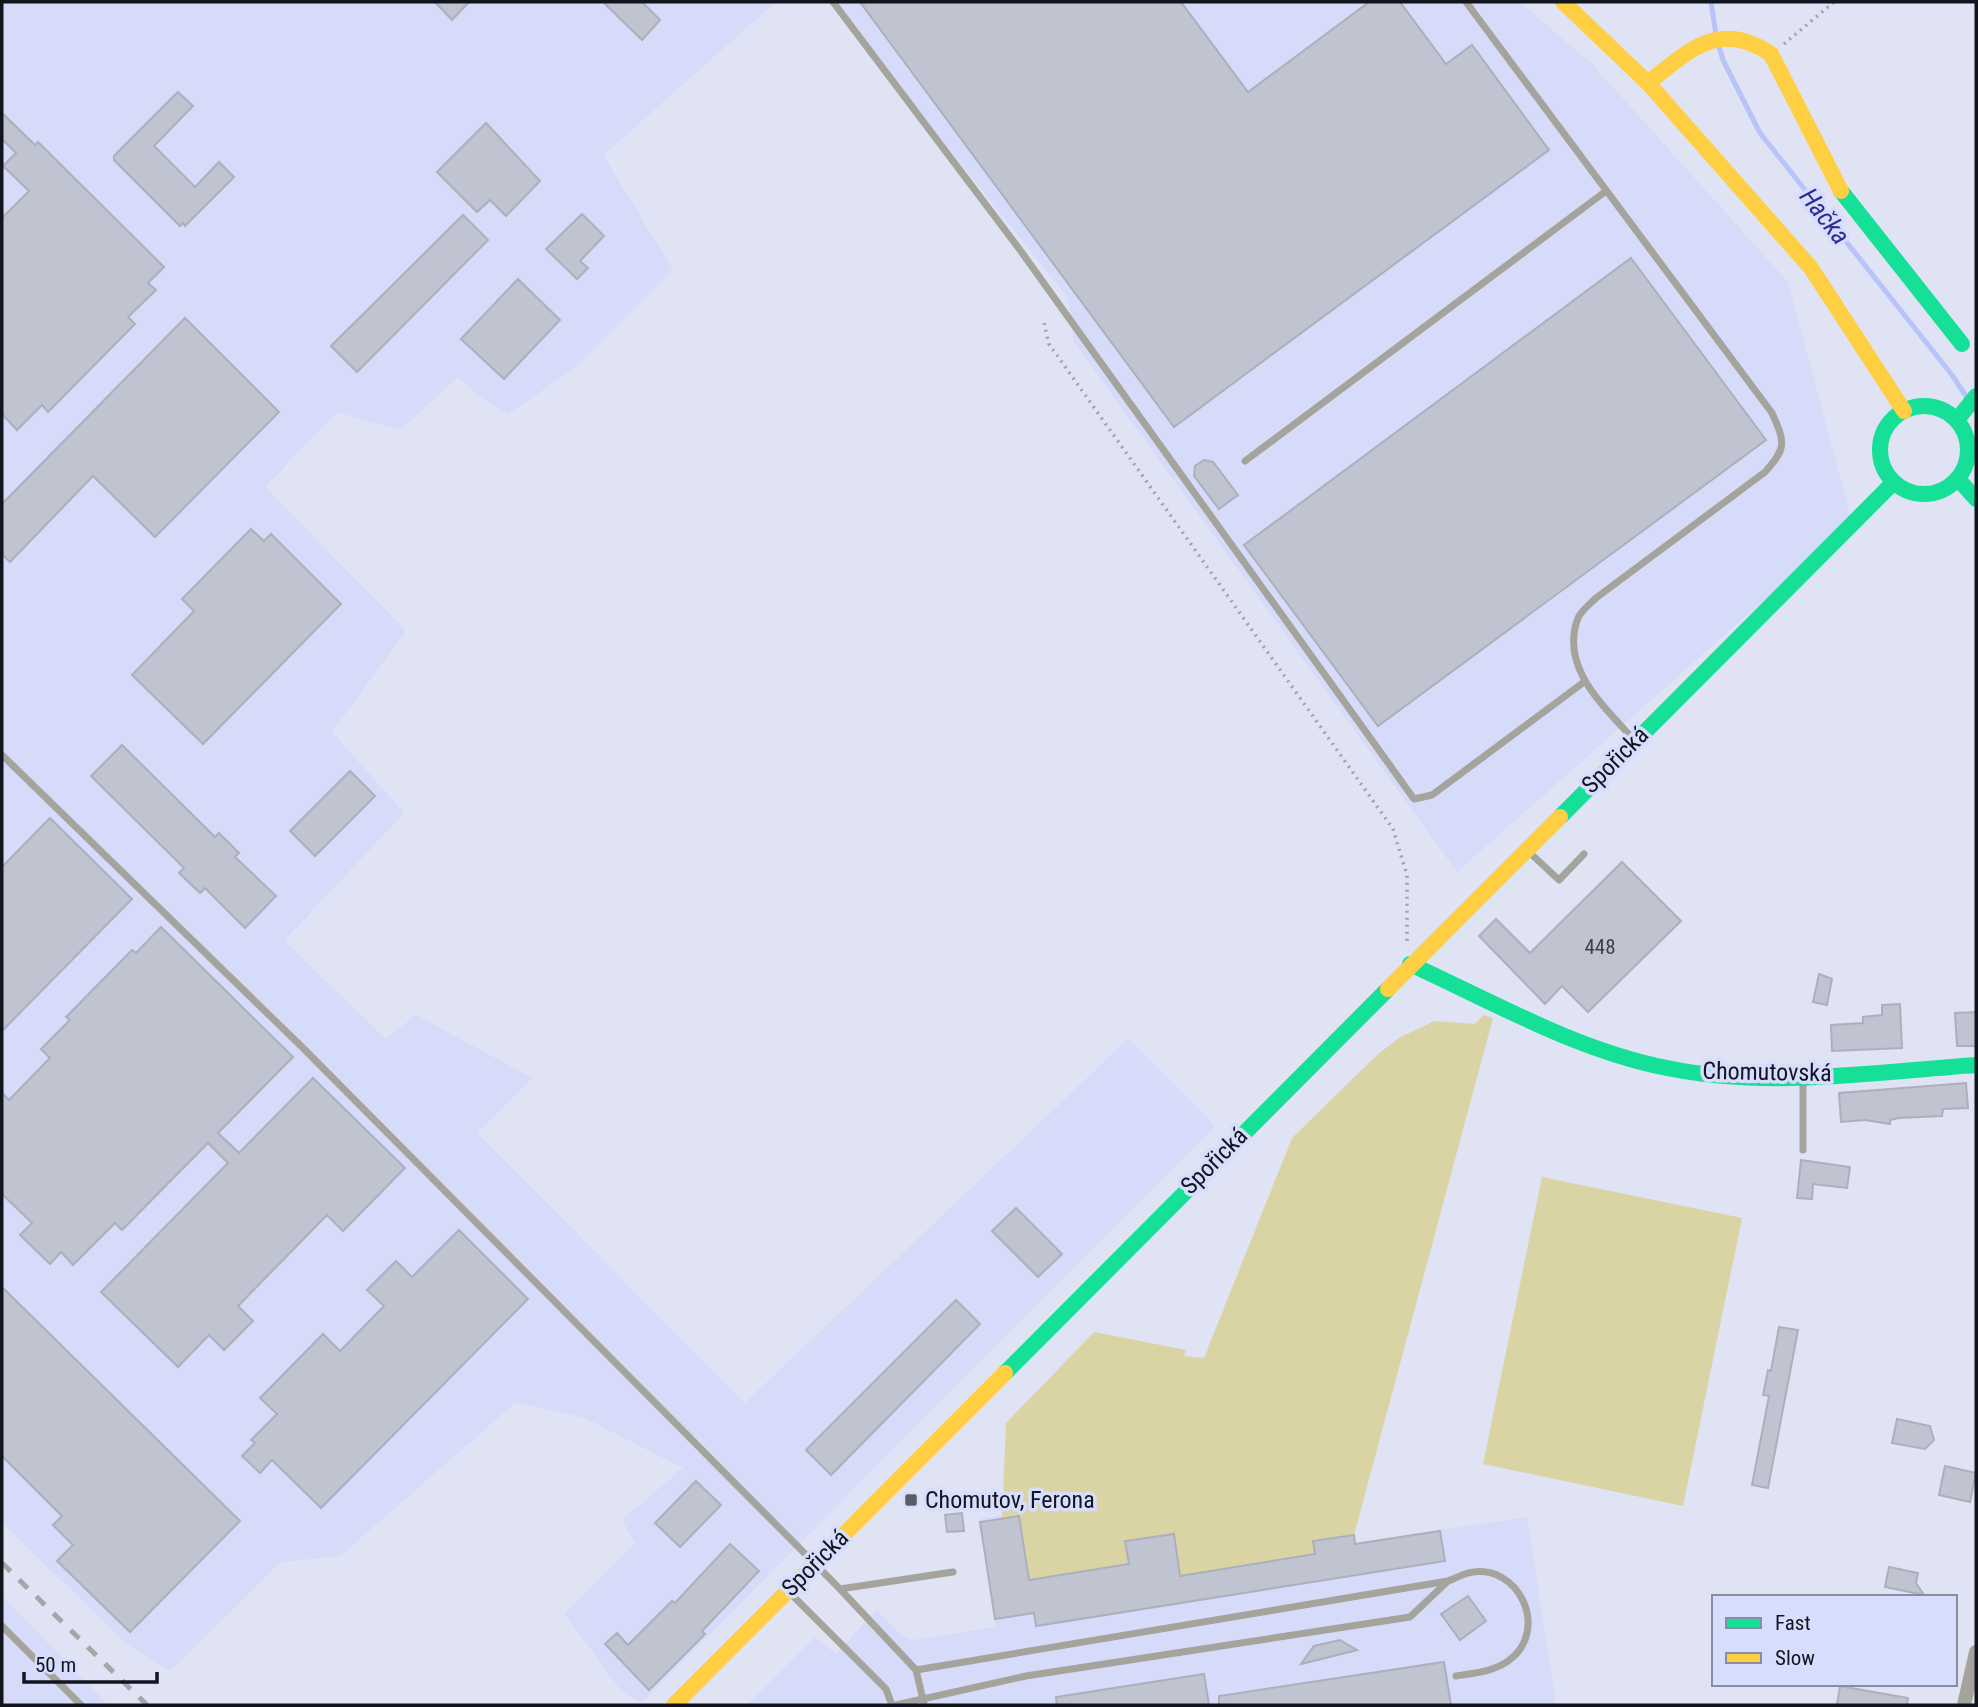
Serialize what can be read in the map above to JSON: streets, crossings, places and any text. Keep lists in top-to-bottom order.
{
  "streets": {
    "street": ["Spořická", "Chomutovská"]
  },
  "crossings": [
    ["Spořická", "Chomutovská"]
  ],
  "water": ["Hačka"],
  "places": {
    "transit": ["Chomutov, Ferona"]
  },
  "house_numbers": ["448"],
  "legend": ["Fast", "Slow"],
  "scale_bar": "50 m"
}
